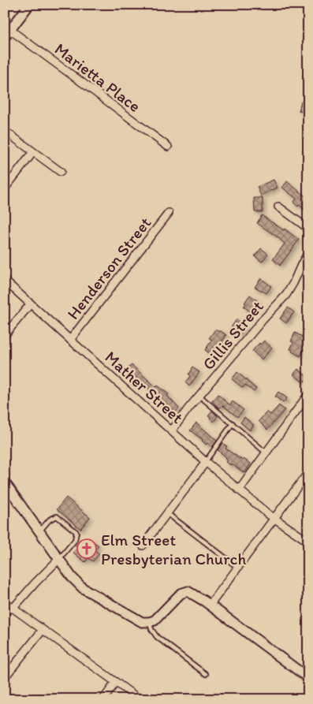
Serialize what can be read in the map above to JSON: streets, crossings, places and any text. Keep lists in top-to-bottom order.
{
  "streets": {
    "street": [
      "Marietta Place",
      "Henderson Street",
      "Gillis Street",
      "Mather Street"
    ]
  },
  "crossings": [
    ["Henderson Street", "Mather Street"],
    ["Gillis Street", "Mather Street"]
  ],
  "places": {
    "church": ["Elm Street Presbyterian Church"]
  }
}
